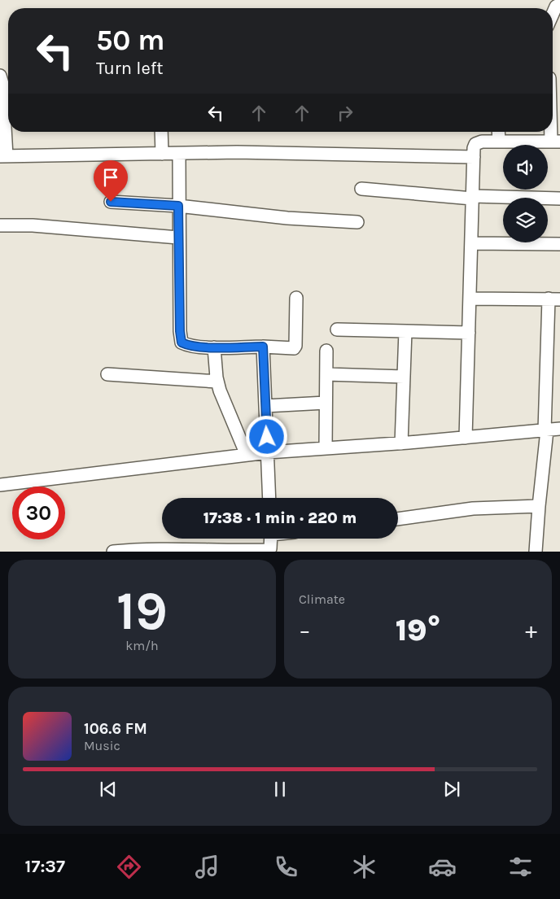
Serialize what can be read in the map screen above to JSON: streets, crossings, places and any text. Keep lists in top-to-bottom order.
{
  "page": {
    "turn": ["50 m", "Turn left"],
    "limit": "30",
    "trip": "17:38 · 1 min · 220 m",
    "tile": [
      ["19", "km/h"],
      "Climate"
    ],
    "heat": ["−", "19°", "+"],
    "song": ["106.6 FM", "Music"],
    "tabs": "17:37"
  }
}
